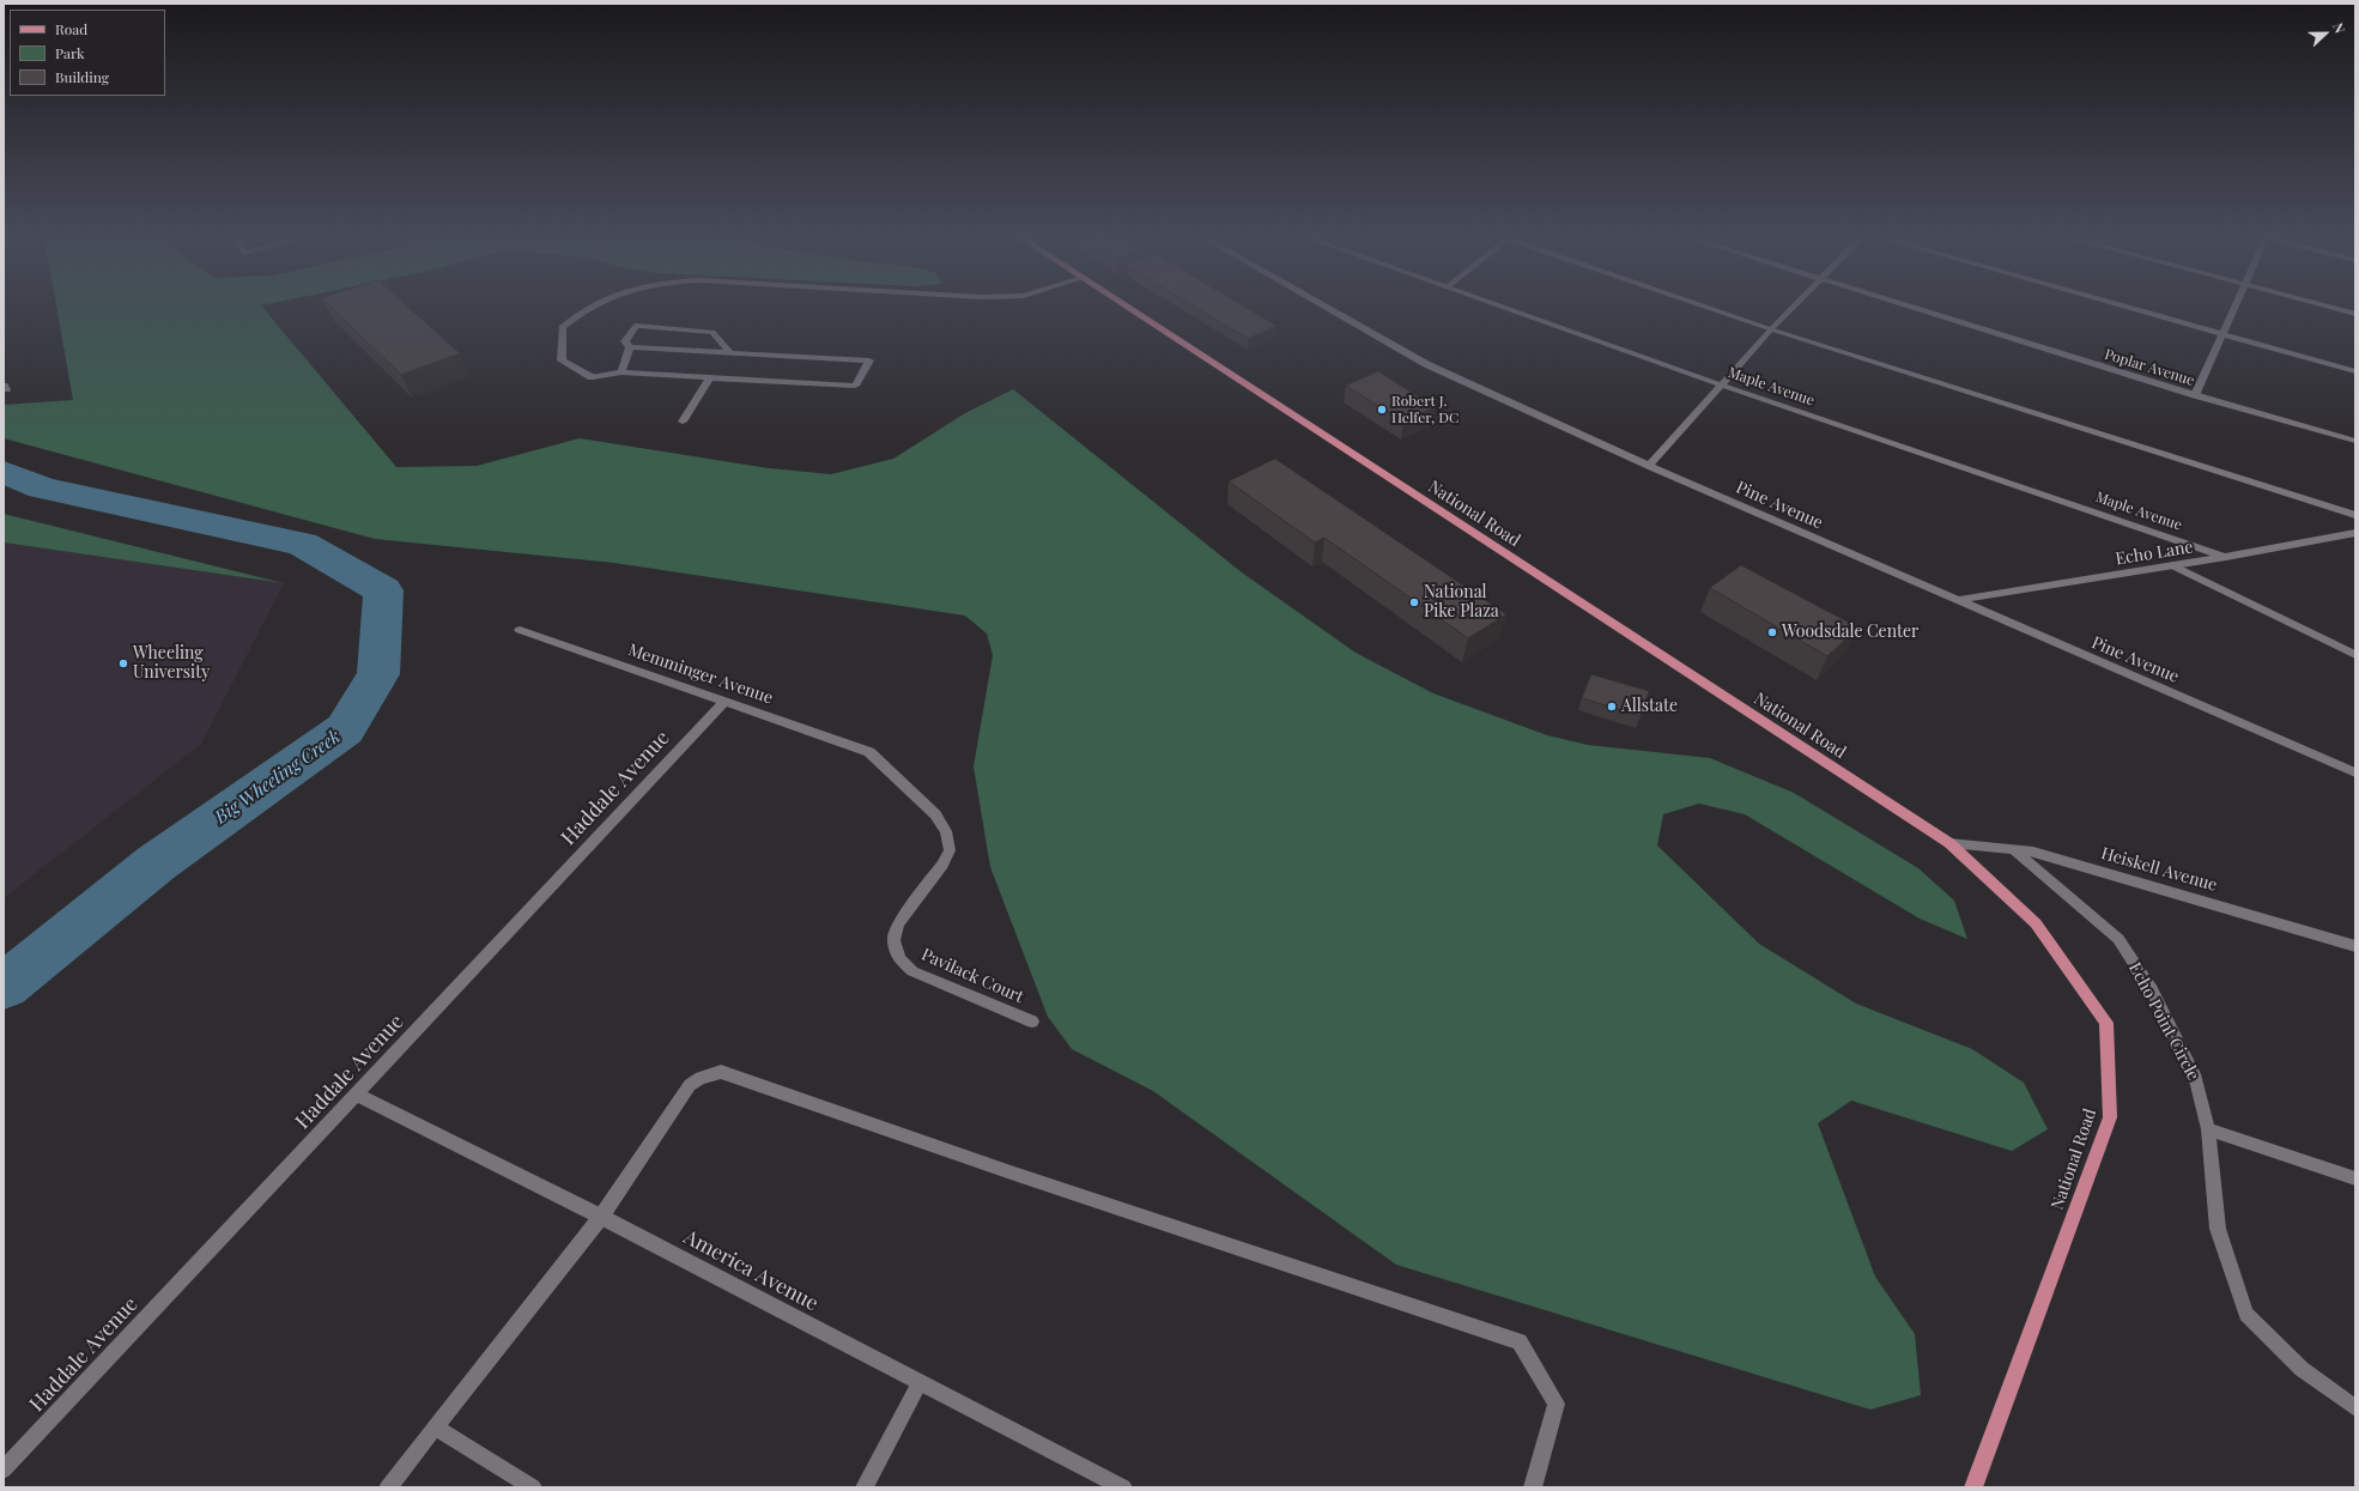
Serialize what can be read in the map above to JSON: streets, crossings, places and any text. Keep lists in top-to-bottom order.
{
  "streets": {
    "main road": ["National Road"],
    "street": [
      "Poplar Avenue",
      "Maple Avenue",
      "Pine Avenue",
      "Echo Lane",
      "Memminger Avenue",
      "Haddale Avenue",
      "Heiskell Avenue",
      "Pavilack Court",
      "Echo Point Circle",
      "America Avenue"
    ]
  },
  "crossings": [
    ["Maple Avenue", "Echo Lane"],
    ["Pine Avenue", "Echo Lane"],
    ["National Road", "Heiskell Avenue"],
    ["Memminger Avenue", "Haddale Avenue"],
    ["Memminger Avenue", "Pavilack Court"],
    ["Haddale Avenue", "America Avenue"],
    ["Heiskell Avenue", "Echo Point Circle"]
  ],
  "water": ["Big Wheeling Creek"],
  "places": [
    "Robert J. Helfer, DC",
    "National Pike Plaza",
    "Woodsdale Center",
    "Wheeling University",
    "Allstate"
  ],
  "legend": ["Road", "Park", "Building"],
  "north": "right"
}
